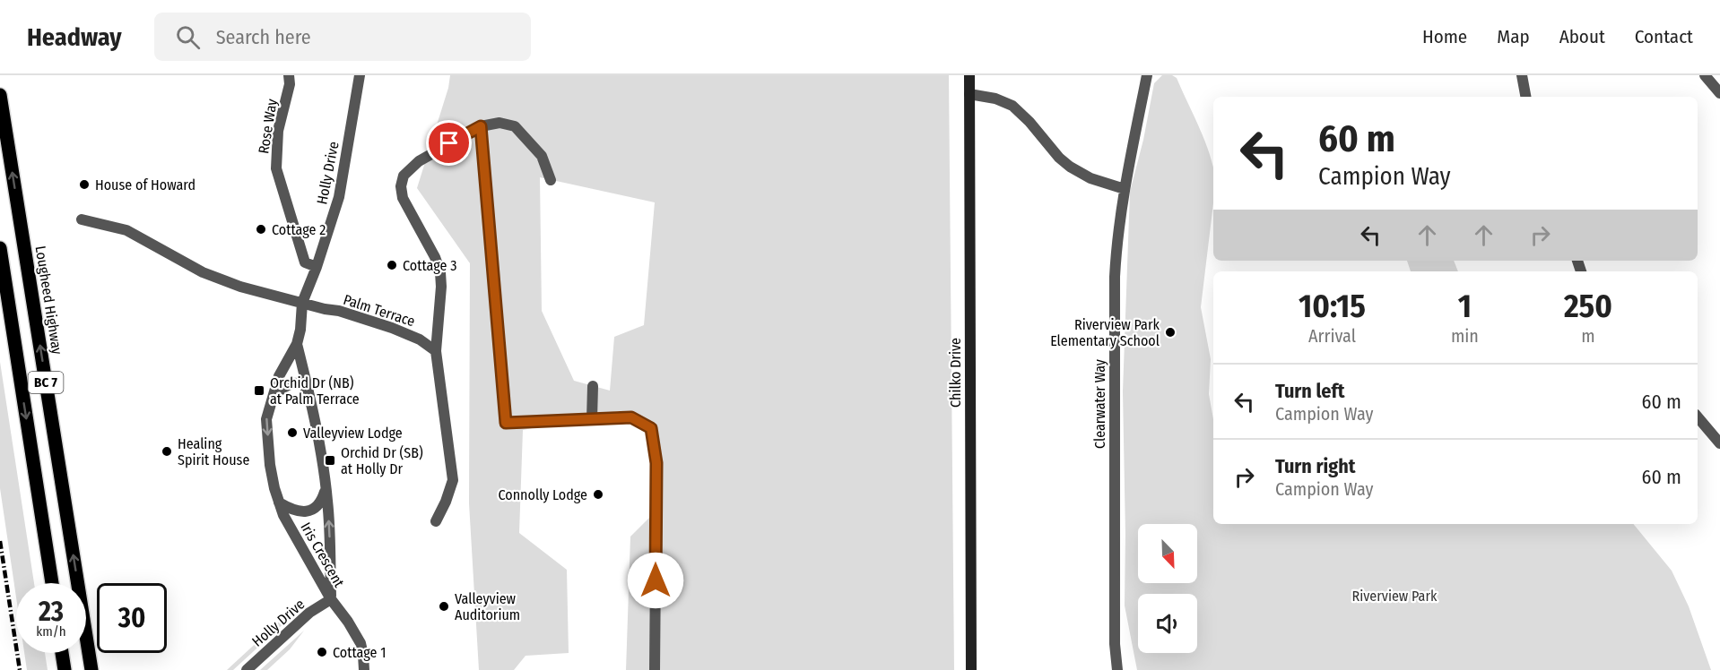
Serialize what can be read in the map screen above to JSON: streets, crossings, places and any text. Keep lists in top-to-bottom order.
{
  "streets": {
    "main road": ["Lougheed Highway", "BC 7"],
    "street": [
      "Rose Way",
      "Holly Drive",
      "Palm Terrace",
      "Chilko Drive",
      "Clearwater Way",
      "Iris Crescent"
    ]
  },
  "crossings": [
    ["Rose Way", "Holly Drive"],
    ["Holly Drive", "Palm Terrace"],
    ["Holly Drive", "Iris Crescent"],
    ["Palm Terrace", "Iris Crescent"]
  ],
  "parks": ["Riverview Park"],
  "places": {
    "other": [
      "House of Howard",
      "Cottage 2",
      "Cottage 3",
      "Riverview Park Elementary School",
      "Valleyview Lodge",
      "Healing Spirit House",
      "Connolly Lodge",
      "Valleyview Auditorium",
      "Cottage 1"
    ],
    "transit": ["Orchid Dr (NB) at Palm Terrace", "Orchid Dr (SB) at Holly Dr"]
  },
  "north": "bottom right",
  "page": {
    "header": "Headway",
    "search": "Search here",
    "nav": [
      "Home",
      "Map",
      "About",
      "Contact"
    ],
    "turn": ["60 m", "Campion Way"],
    "eta": [
      "10:15",
      "Arrival",
      "1",
      "min",
      "250",
      "m"
    ],
    "list": [
      {
        "name": "Turn left",
        "note": "Campion Way",
        "value": "60 m"
      },
      {
        "name": "Turn right",
        "note": "Campion Way",
        "value": "60 m"
      }
    ],
    "speed": "23 km/h",
    "limit": "30"
  }
}
